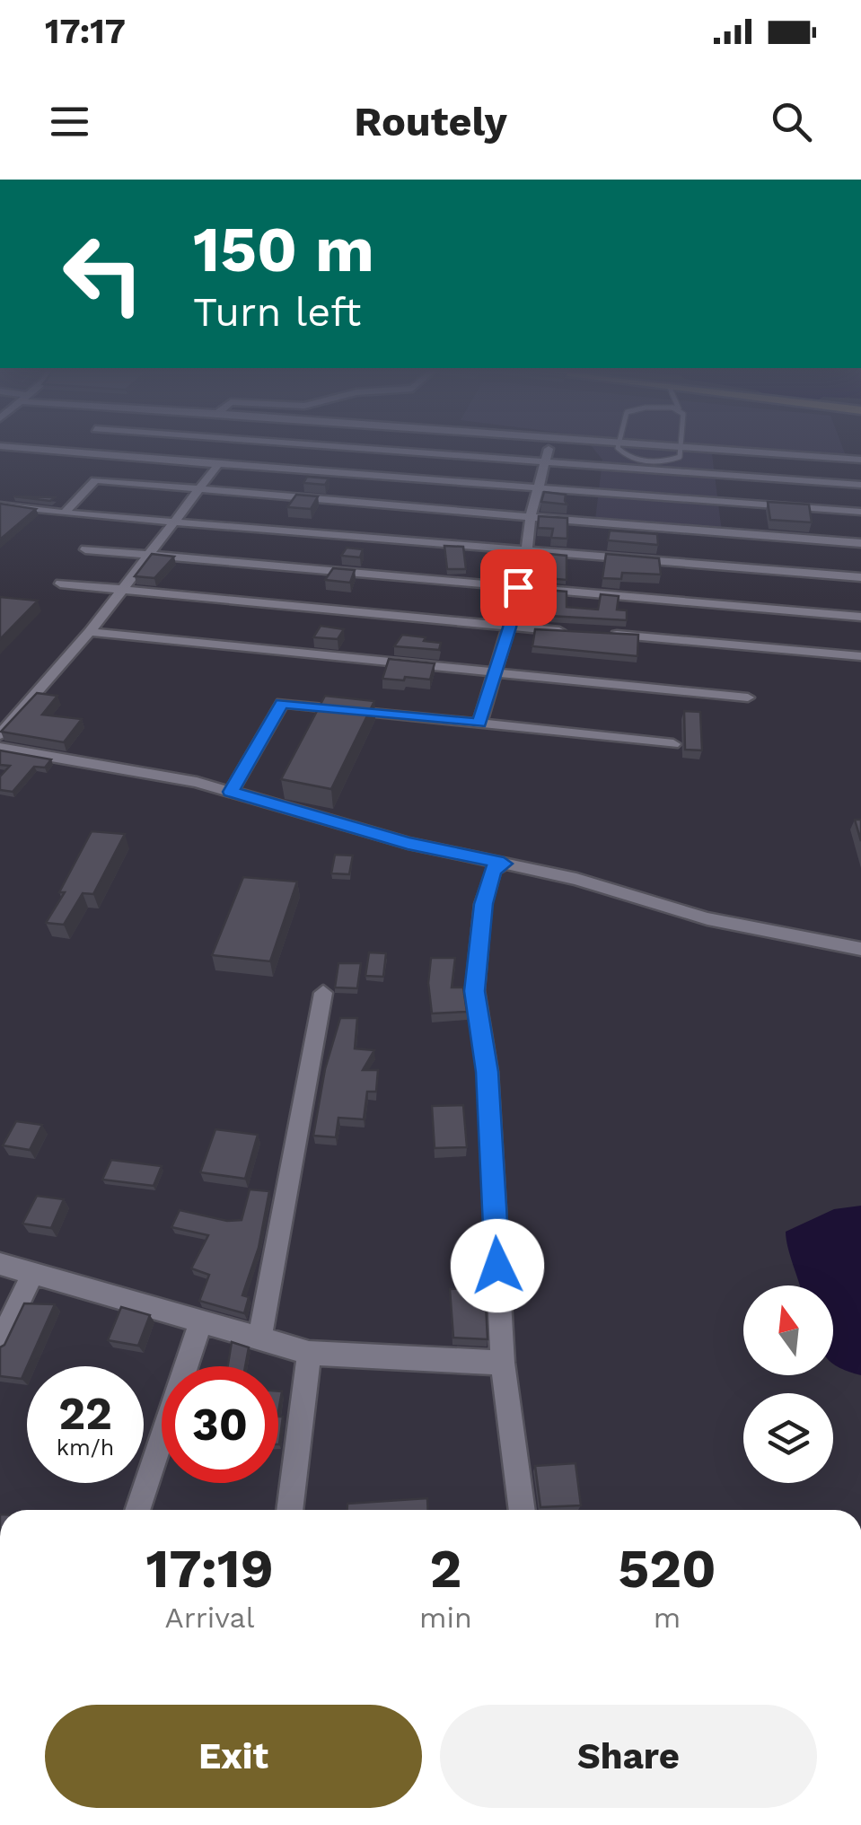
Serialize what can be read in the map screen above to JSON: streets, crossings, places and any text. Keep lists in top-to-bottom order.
{
  "north": "top",
  "page": {
    "status": "17:17",
    "header": "Routely",
    "turn": ["150 m", "Turn left"],
    "speed": "22 km/h",
    "limit": "30",
    "eta": [
      "17:19",
      "Arrival",
      "2",
      "min",
      "520",
      "m"
    ],
    "buttons": ["Exit", "Share"]
  }
}
